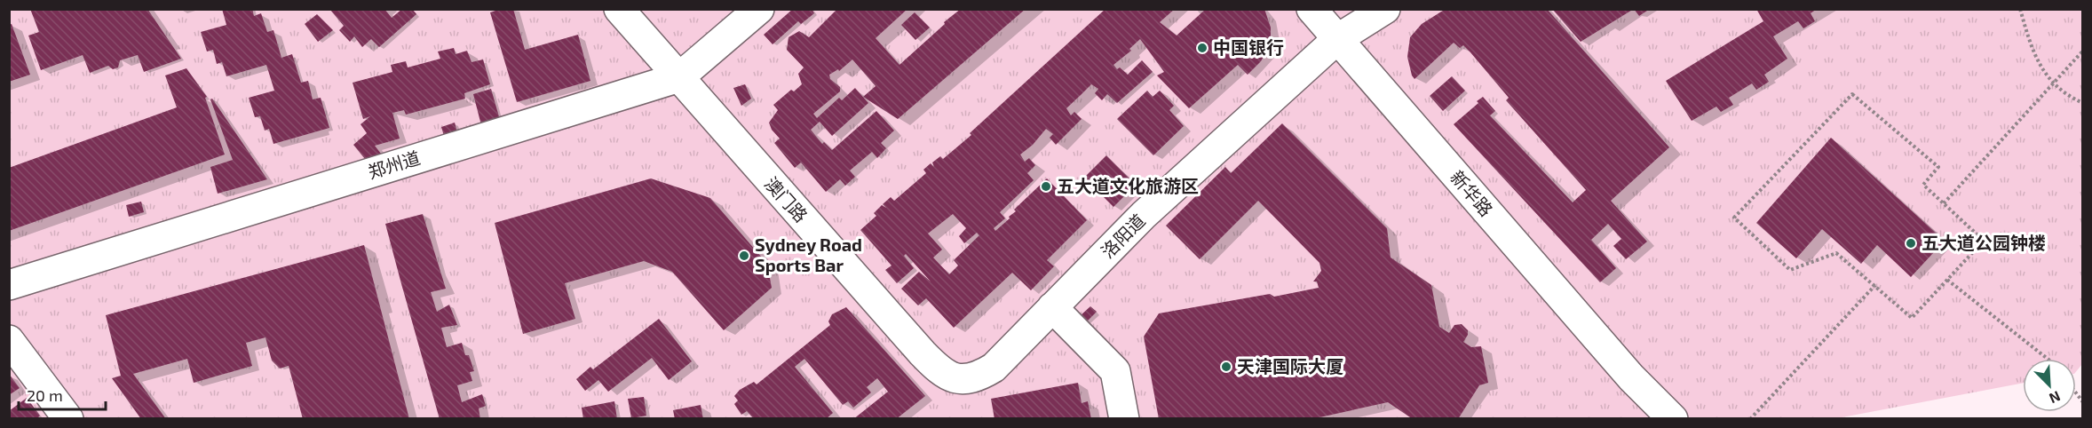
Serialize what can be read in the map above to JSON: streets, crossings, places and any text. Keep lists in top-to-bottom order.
{
  "streets": {
    "street": [
      "郑州道",
      "新华路",
      "澳门路",
      "洛阳道"
    ]
  },
  "crossings": [
    ["郑州道", "澳门路"],
    ["新华路", "洛阳道"],
    ["澳门路", "洛阳道"]
  ],
  "places": [
    "中国银行",
    "五大道文化旅游区",
    "五大道公园钟楼",
    "Sydney Road Sports Bar",
    "天津国际大厦"
  ],
  "scale_bar": "20 m",
  "north": "bottom right"
}
